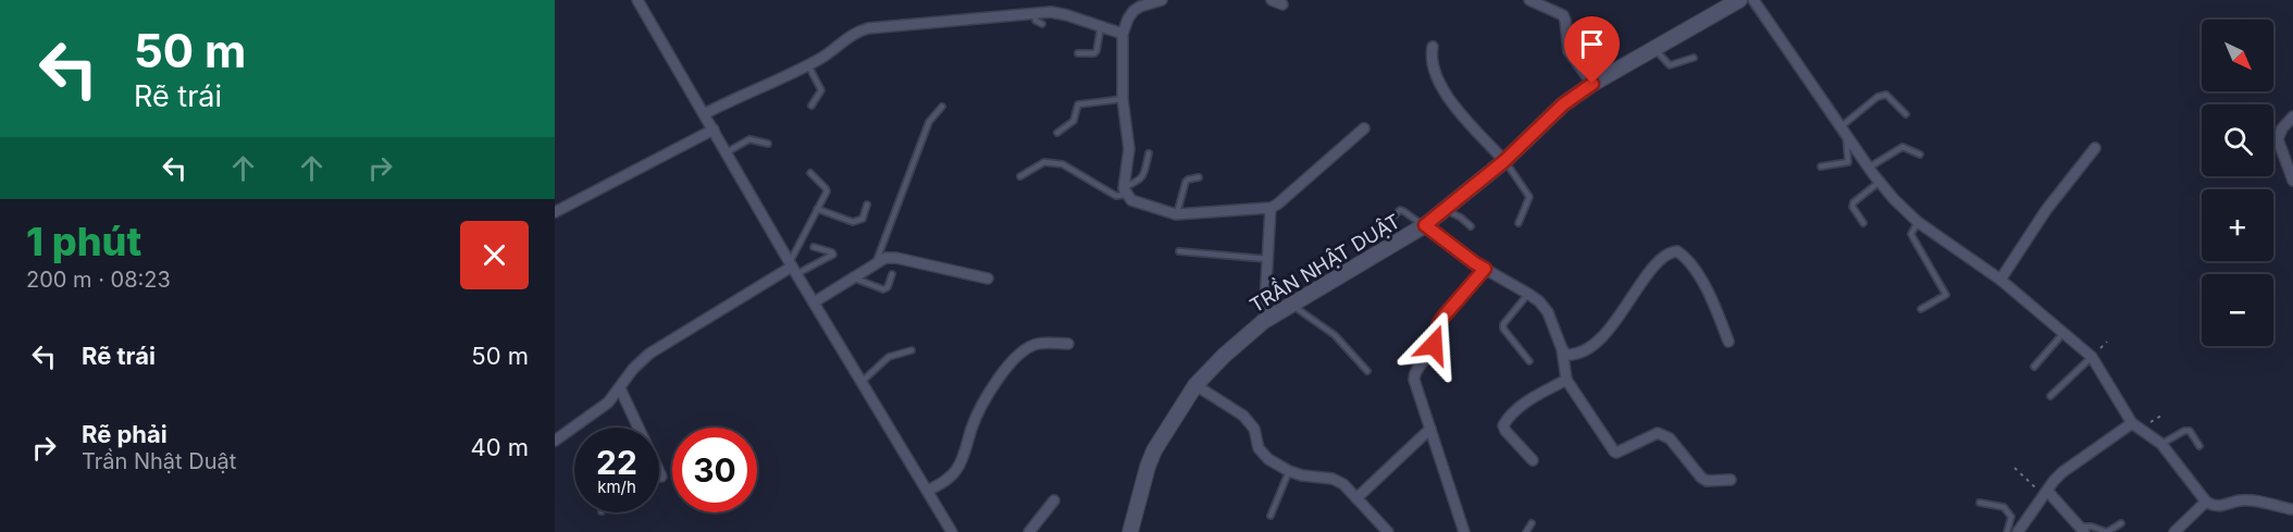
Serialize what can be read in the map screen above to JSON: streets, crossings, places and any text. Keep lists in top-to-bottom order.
{
  "streets": {
    "main road": ["TRẦN NHẬT DUẬT"]
  },
  "north": "bottom right",
  "page": {
    "turn": ["50 m", "Rẽ trái"],
    "map_buttons": ["+", "−"],
    "heading": ["1 phút", "200 m · 08:23"],
    "list": [
      {
        "name": "Rẽ trái",
        "value": "50 m"
      },
      {
        "name": "Rẽ phải",
        "note": "Trần Nhật Duật",
        "value": "40 m"
      }
    ],
    "speed": "22 km/h",
    "limit": "30"
  }
}
